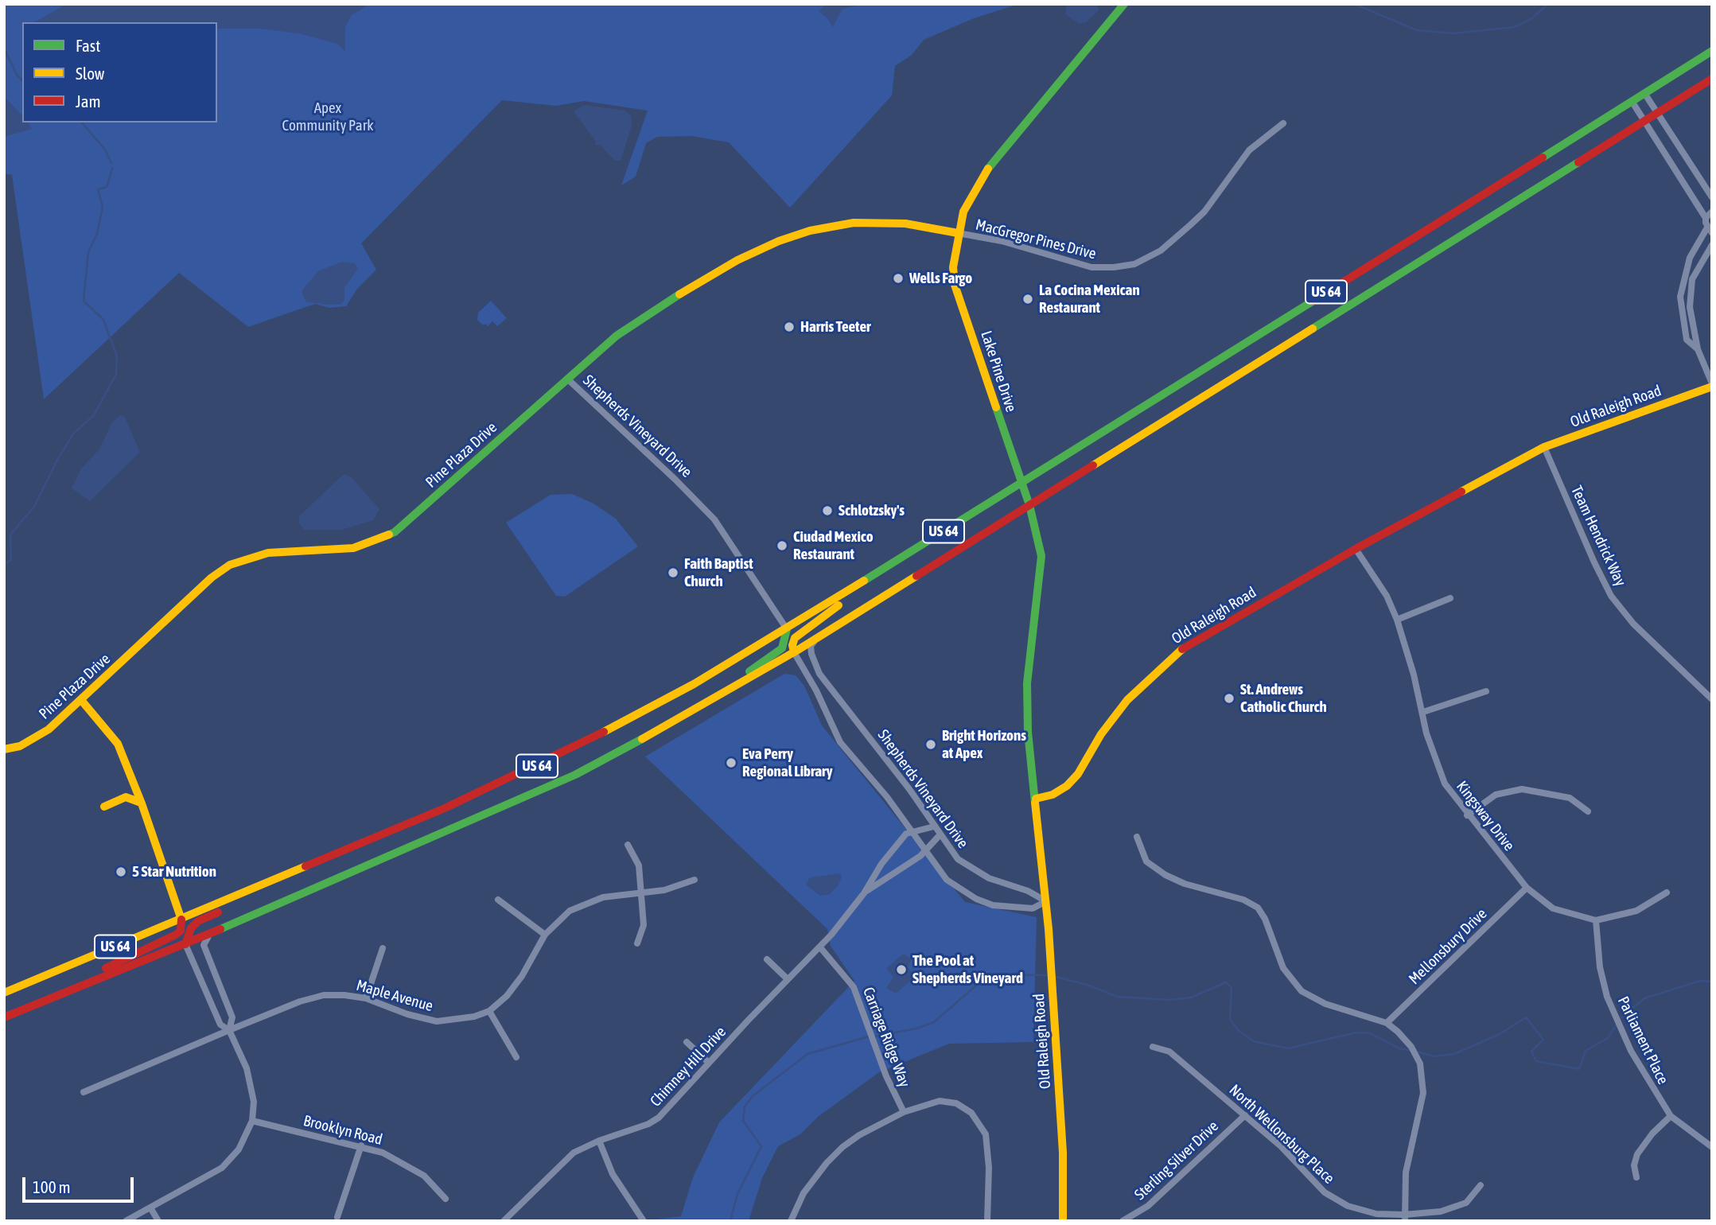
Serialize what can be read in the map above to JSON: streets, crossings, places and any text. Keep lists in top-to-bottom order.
{
  "streets": {
    "main road": [
      "US 64",
      "Lake Pine Drive",
      "Old Raleigh Road",
      "Pine Plaza Drive"
    ],
    "street": [
      "MacGregor Pines Drive",
      "Shepherds Vineyard Drive",
      "Team Hendrick Way",
      "Kingsway Drive",
      "Mellonsbury Drive",
      "Maple Avenue",
      "Carriage Ridge Way",
      "Parliament Place",
      "Chimney Hill Drive",
      "Brooklyn Road",
      "North Wellonsburg Place",
      "Sterling Silver Drive"
    ]
  },
  "crossings": [
    ["MacGregor Pines Drive", "Lake Pine Drive"],
    ["MacGregor Pines Drive", "Pine Plaza Drive"],
    ["US 64", "Lake Pine Drive"],
    ["US 64", "Shepherds Vineyard Drive"],
    ["Lake Pine Drive", "Old Raleigh Road"],
    ["Lake Pine Drive", "Pine Plaza Drive"],
    ["Old Raleigh Road", "Shepherds Vineyard Drive"],
    ["Old Raleigh Road", "Team Hendrick Way"],
    ["Old Raleigh Road", "Kingsway Drive"],
    ["Shepherds Vineyard Drive", "Pine Plaza Drive"],
    ["Shepherds Vineyard Drive", "Chimney Hill Drive"],
    ["Kingsway Drive", "Mellonsbury Drive"],
    ["Kingsway Drive", "Parliament Place"],
    ["Carriage Ridge Way", "Chimney Hill Drive"],
    ["North Wellonsburg Place", "Sterling Silver Drive"]
  ],
  "parks": ["Apex Community Park"],
  "places": [
    "Wells Fargo",
    "La Cocina Mexican Restaurant",
    "Harris Teeter",
    "Schlotzsky's",
    "Ciudad Mexico Restaurant",
    "Faith Baptist Church",
    "St. Andrews Catholic Church",
    "Bright Horizons at Apex",
    "Eva Perry Regional Library",
    "5 Star Nutrition",
    "The Pool at Shepherds Vineyard"
  ],
  "legend": ["Fast", "Slow", "Jam"],
  "scale_bar": "100 m"
}
